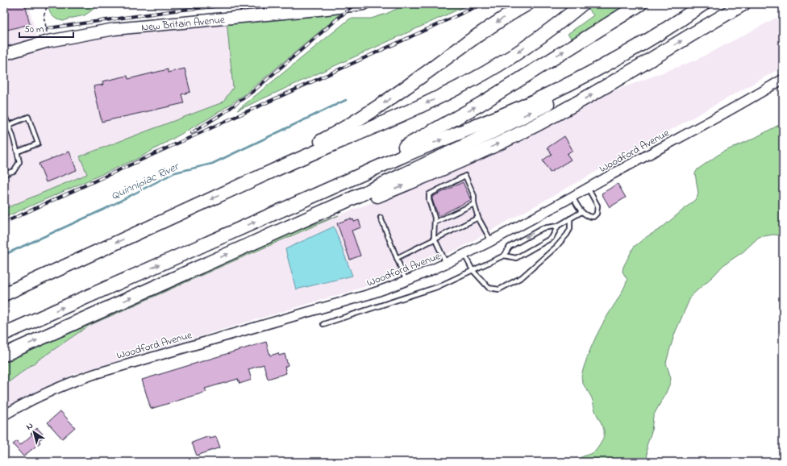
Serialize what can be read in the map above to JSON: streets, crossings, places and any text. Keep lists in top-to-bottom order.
{
  "streets": {
    "main road": ["New Britain Avenue"],
    "street": ["Woodford Avenue"]
  },
  "water": ["Quinnipiac River"],
  "scale_bar": "50 m",
  "north": "top left"
}
